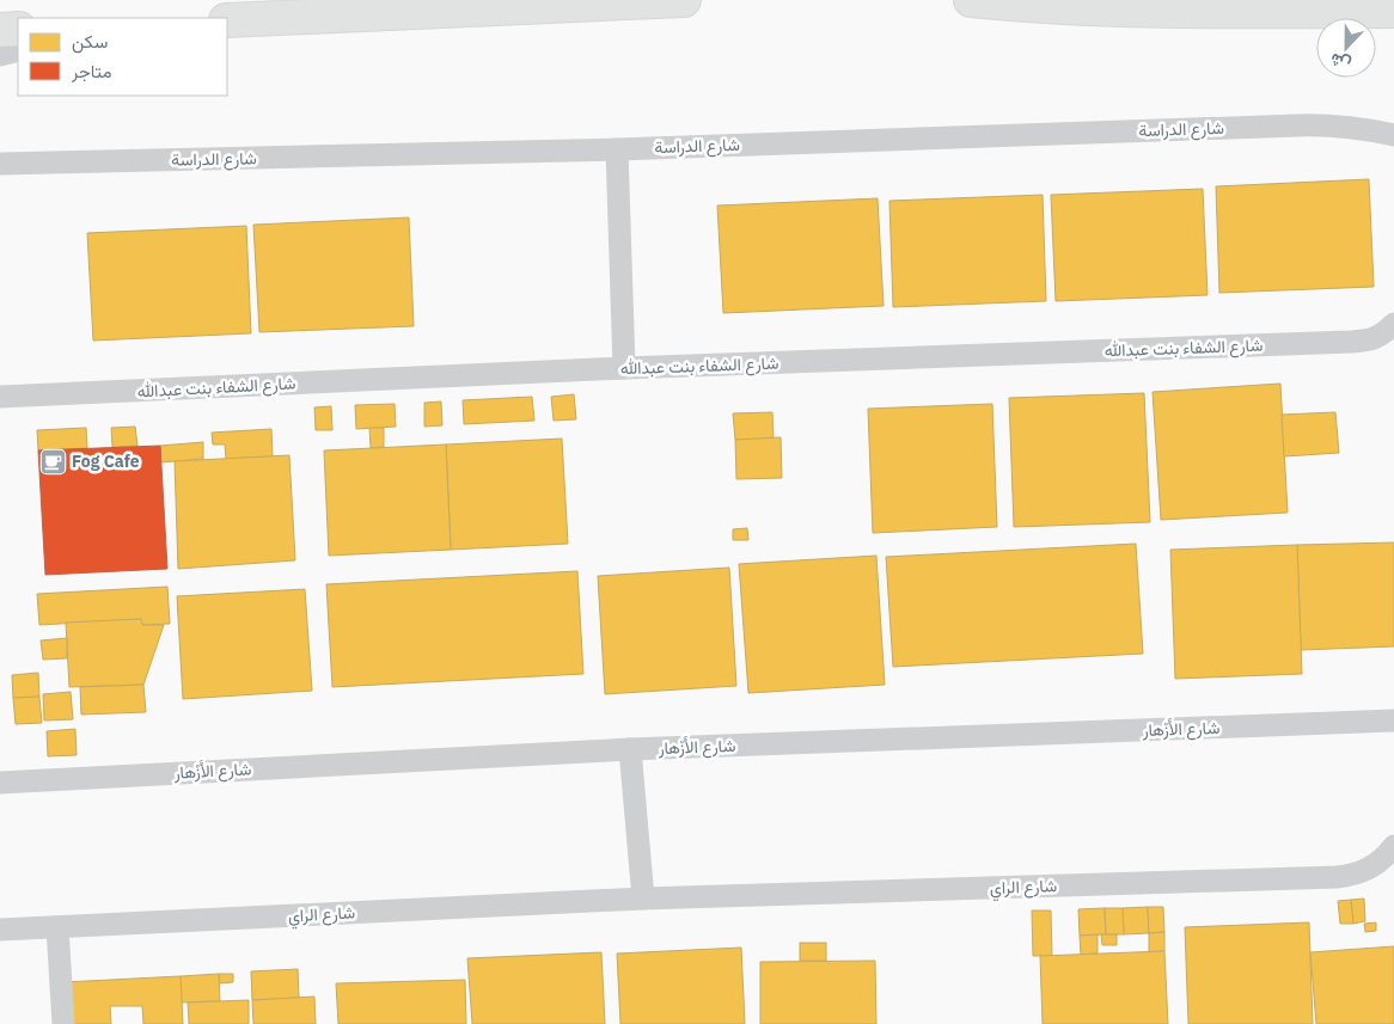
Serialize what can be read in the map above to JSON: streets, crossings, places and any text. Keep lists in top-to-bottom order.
{
  "streets": {
    "street": [
      "شارع الدراسة",
      "شارع الشفاء بنت عبدالله",
      "شارع الأَزْهار",
      "شارع الراي"
    ]
  },
  "places": {
    "cafe": ["Fog Cafe"]
  },
  "legend": ["سكن", "متاجر"],
  "north": "bottom"
}
